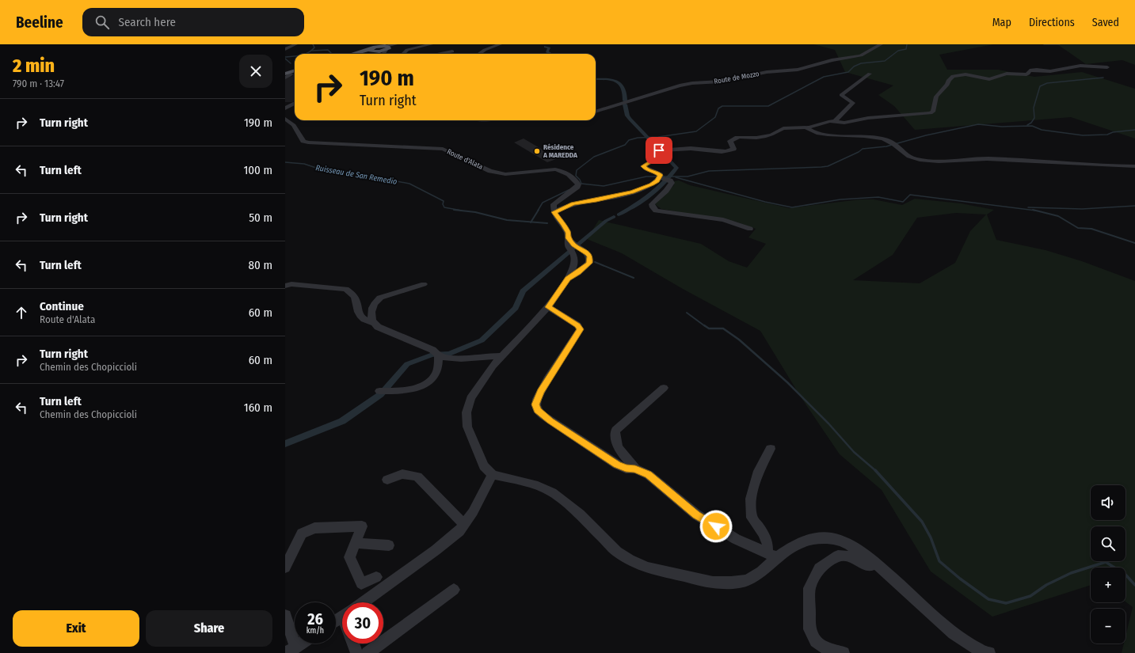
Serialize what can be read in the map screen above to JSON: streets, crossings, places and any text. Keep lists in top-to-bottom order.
{
  "streets": {
    "street": ["Route de Mozzo", "Route d'Alata"]
  },
  "water": ["Ruisseau de San Remedio"],
  "places": ["Résidence A MAREDDA"],
  "page": {
    "header": "Beeline",
    "search": "Search here",
    "nav": ["Map", "Directions", "Saved"],
    "heading": ["2 min", "790 m · 13:47"],
    "turn": ["190 m", "Turn right"],
    "list": [
      {
        "name": "Turn right",
        "value": "190 m"
      },
      {
        "name": "Turn left",
        "value": "100 m"
      },
      {
        "name": "Turn right",
        "value": "50 m"
      },
      {
        "name": "Turn left",
        "value": "80 m"
      },
      {
        "name": "Continue",
        "note": "Route d'Alata",
        "value": "60 m"
      },
      {
        "name": "Turn right",
        "note": "Chemin des Chopiccioli",
        "value": "60 m"
      },
      {
        "name": "Turn left",
        "note": "Chemin des Chopiccioli",
        "value": "160 m"
      }
    ],
    "map_buttons": ["+", "−"],
    "speed": "26 km/h",
    "limit": "30",
    "buttons": ["Exit", "Share"]
  }
}
